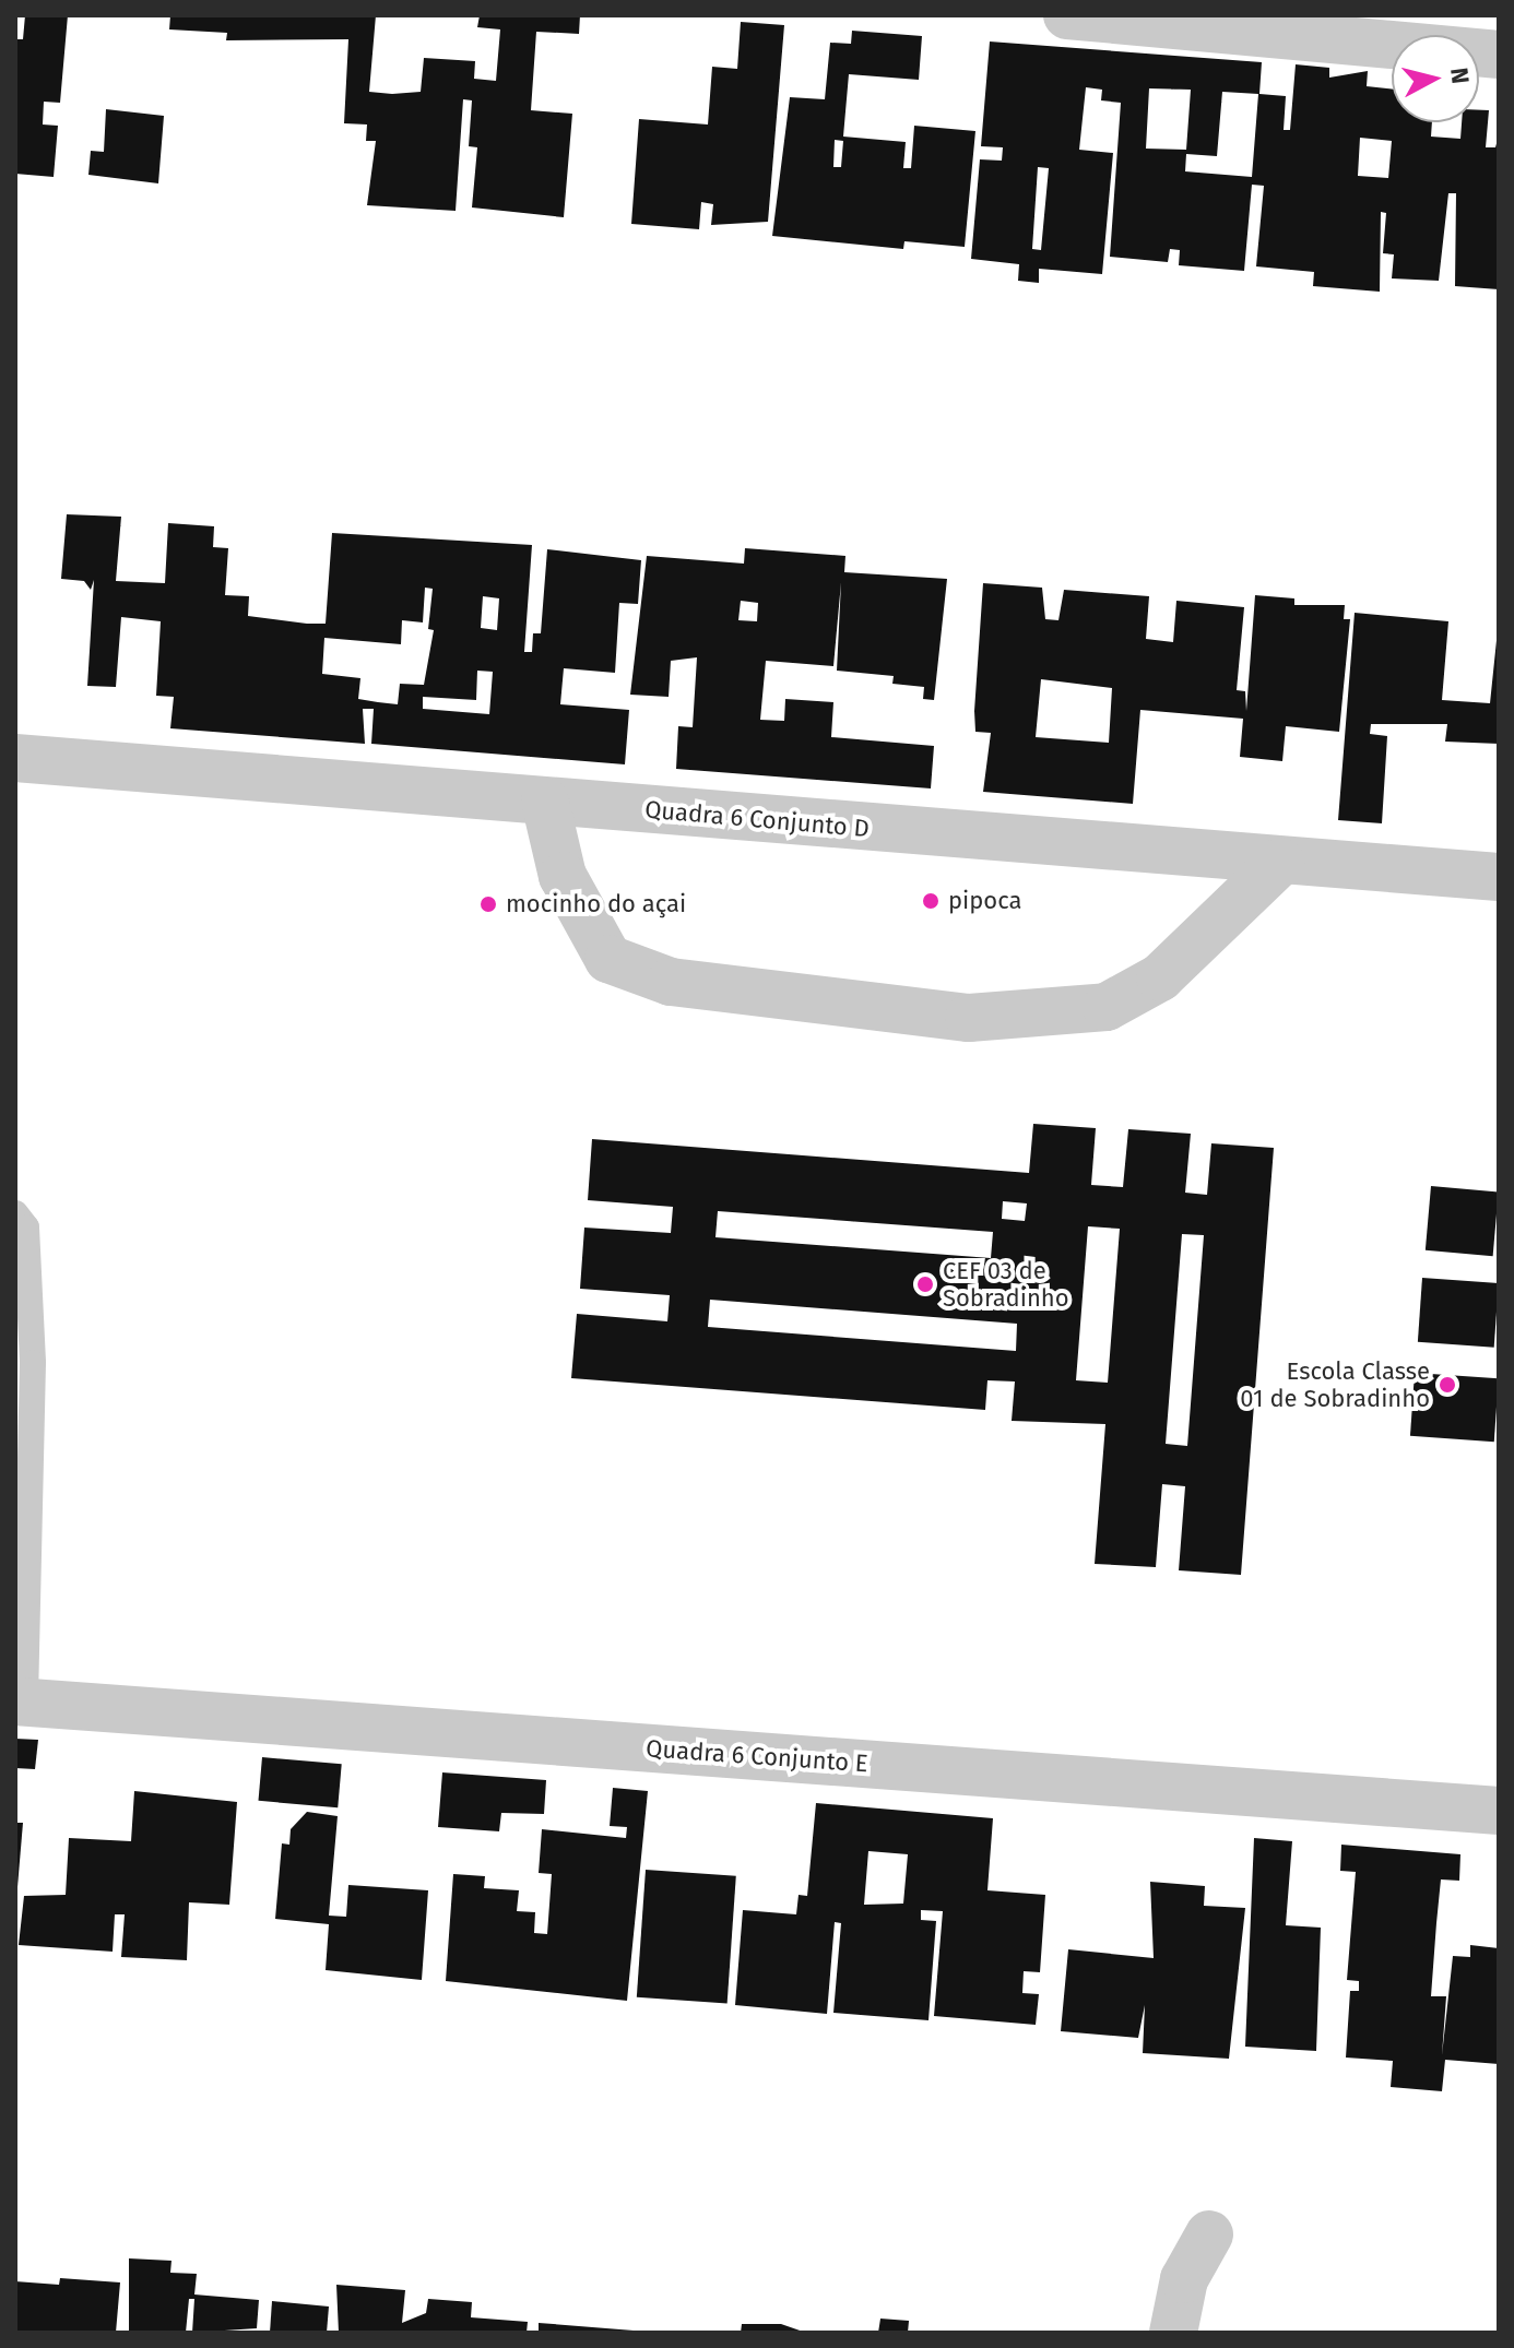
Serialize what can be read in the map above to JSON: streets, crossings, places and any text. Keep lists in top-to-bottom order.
{
  "streets": {
    "street": ["Quadra 6 Conjunto D", "Quadra 6 Conjunto E"]
  },
  "places": [
    "pipoca",
    "mocinho do açai",
    "CEF 03 de Sobradinho",
    "Escola Classe 01 de Sobradinho"
  ],
  "north": "right"
}
